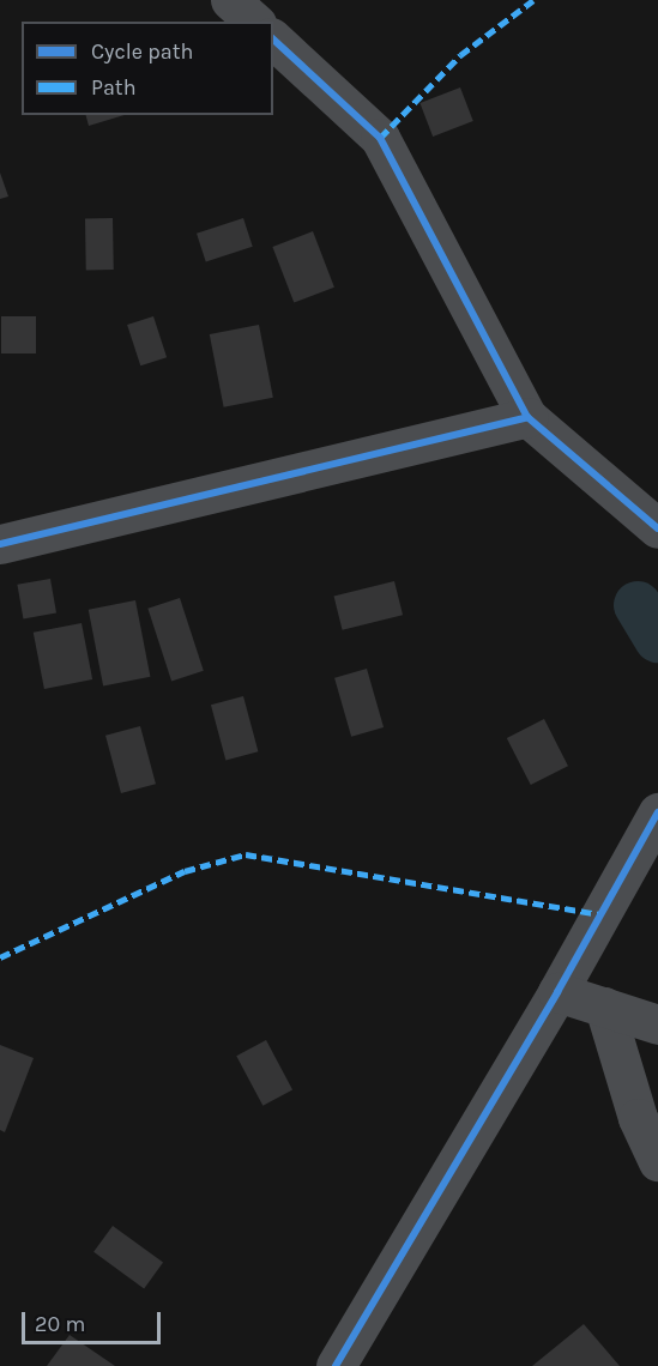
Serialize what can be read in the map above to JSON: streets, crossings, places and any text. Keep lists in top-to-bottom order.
{
  "legend": ["Cycle path", "Path"],
  "scale_bar": "20 m"
}
